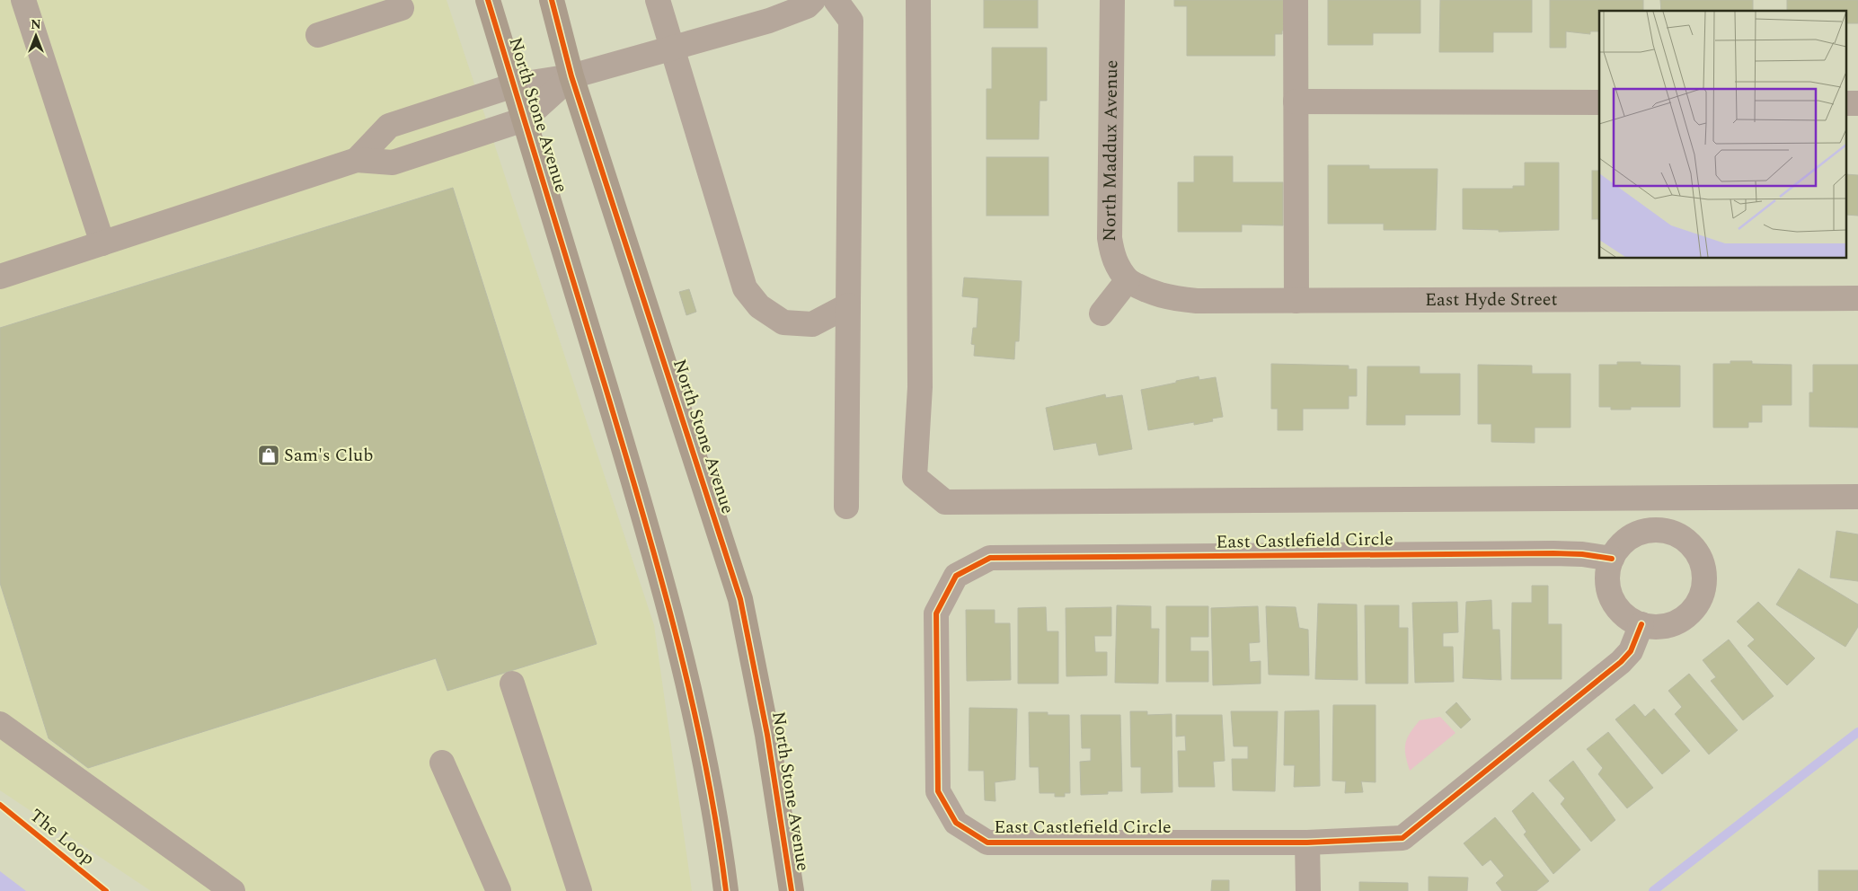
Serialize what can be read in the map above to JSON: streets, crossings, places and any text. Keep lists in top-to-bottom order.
{
  "streets": {
    "main road": ["North Stone Avenue"],
    "street": ["North Maddux Avenue", "East Hyde Street", "East Castlefield Circle"],
    "cycle path": ["The Loop"]
  },
  "crossings": [
    ["North Maddux Avenue", "East Hyde Street"]
  ],
  "places": {
    "shop": ["Sam's Club"]
  },
  "north": "top"
}
